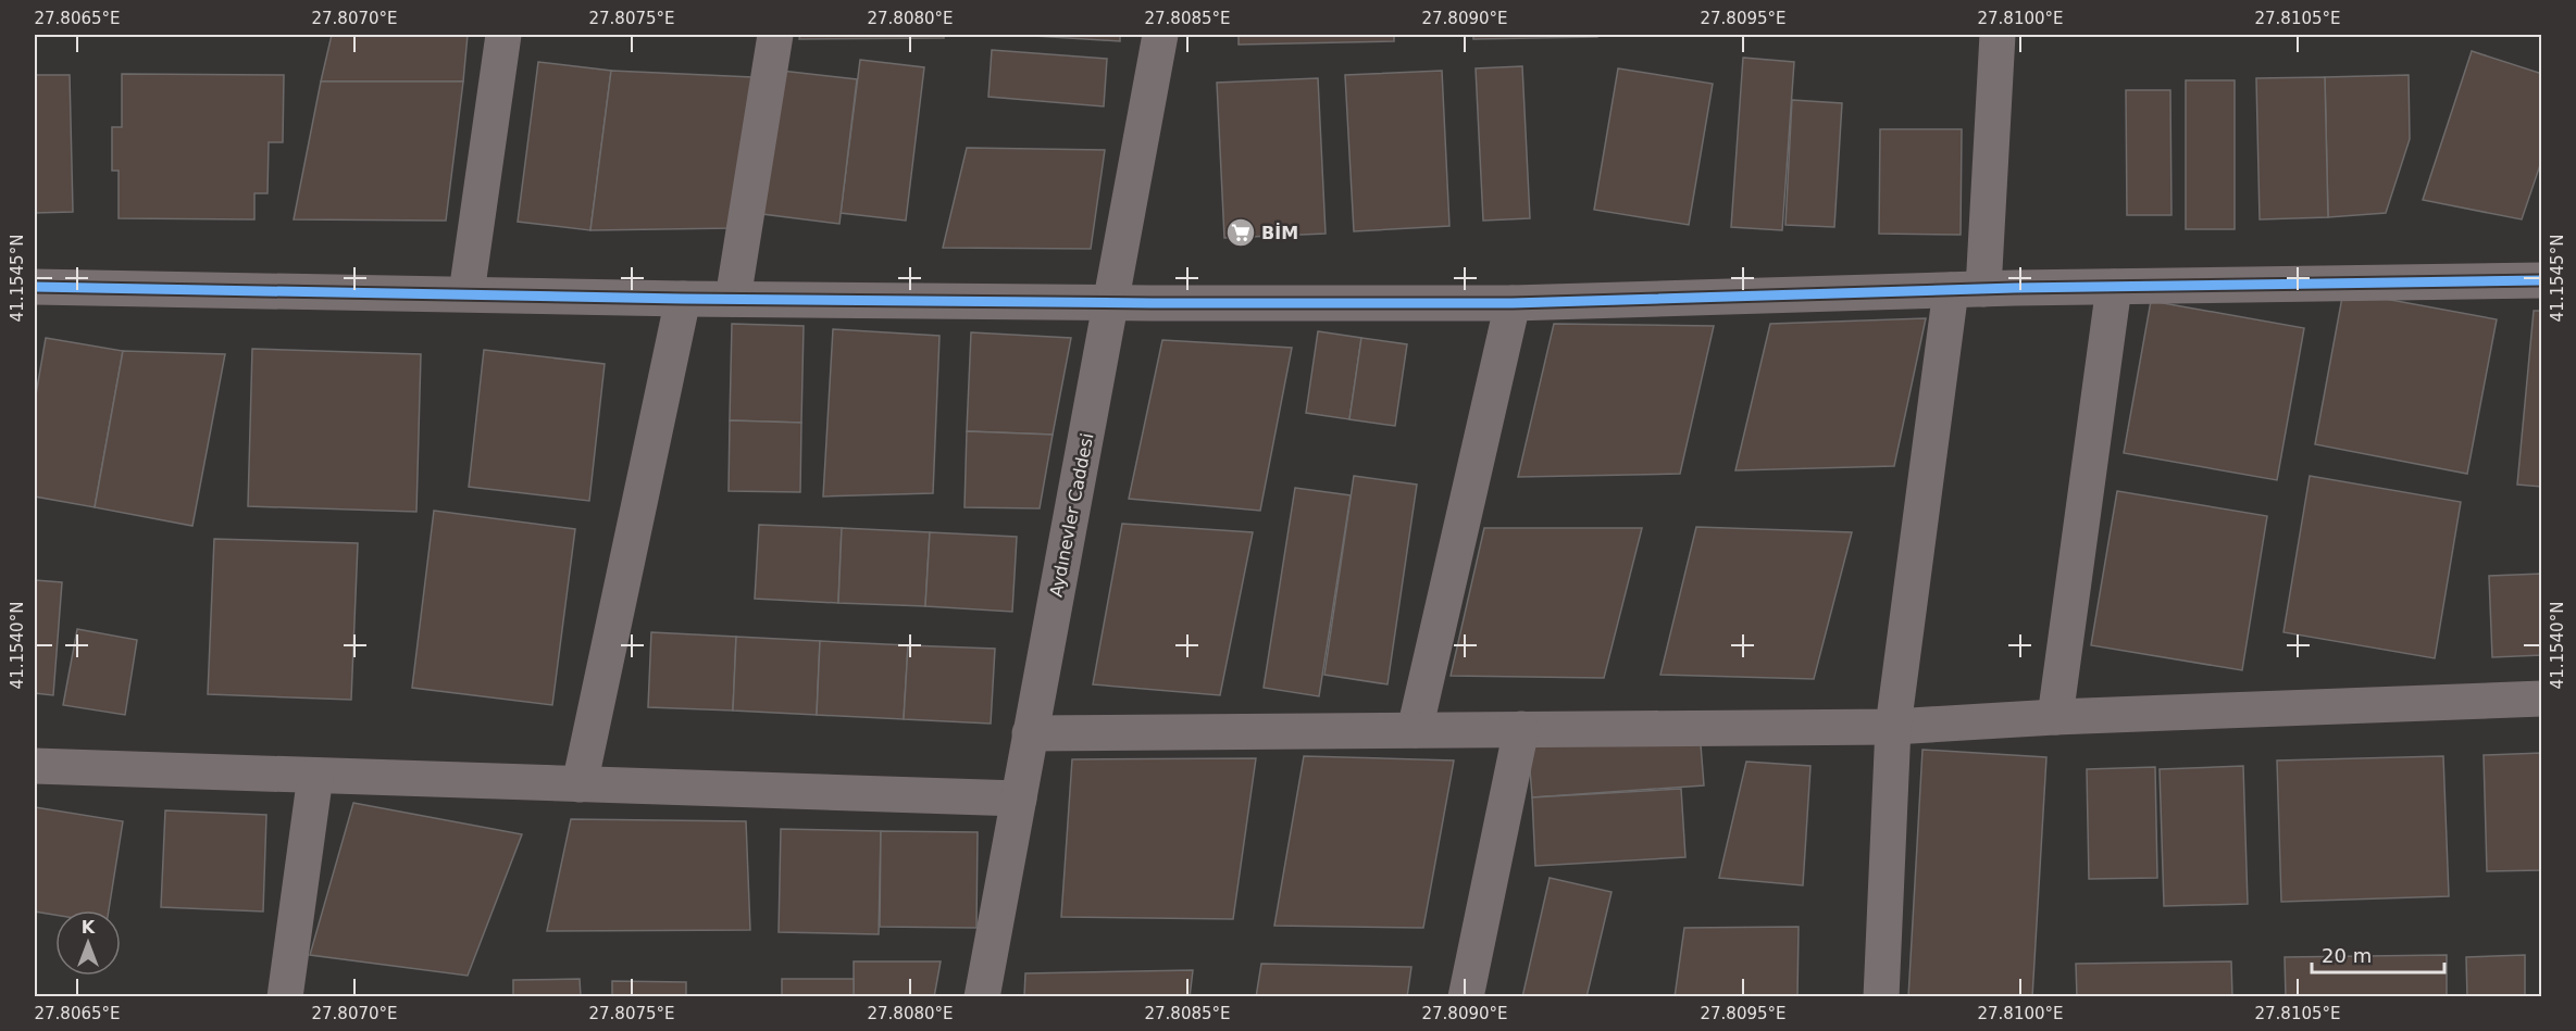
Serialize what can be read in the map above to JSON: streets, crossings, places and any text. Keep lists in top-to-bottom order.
{
  "streets": {
    "street": ["Aydınevler Caddesi"]
  },
  "places": {
    "supermarket": ["BİM"]
  },
  "scale_bar": "20 m",
  "north": "top",
  "coordinates": [
    "27.8065°E",
    "27.8070°E",
    "27.8075°E",
    "27.8080°E",
    "27.8085°E",
    "27.8090°E",
    "27.8095°E",
    "27.8100°E",
    "27.8105°E",
    "41.1545°N",
    "41.1540°N"
  ]
}
